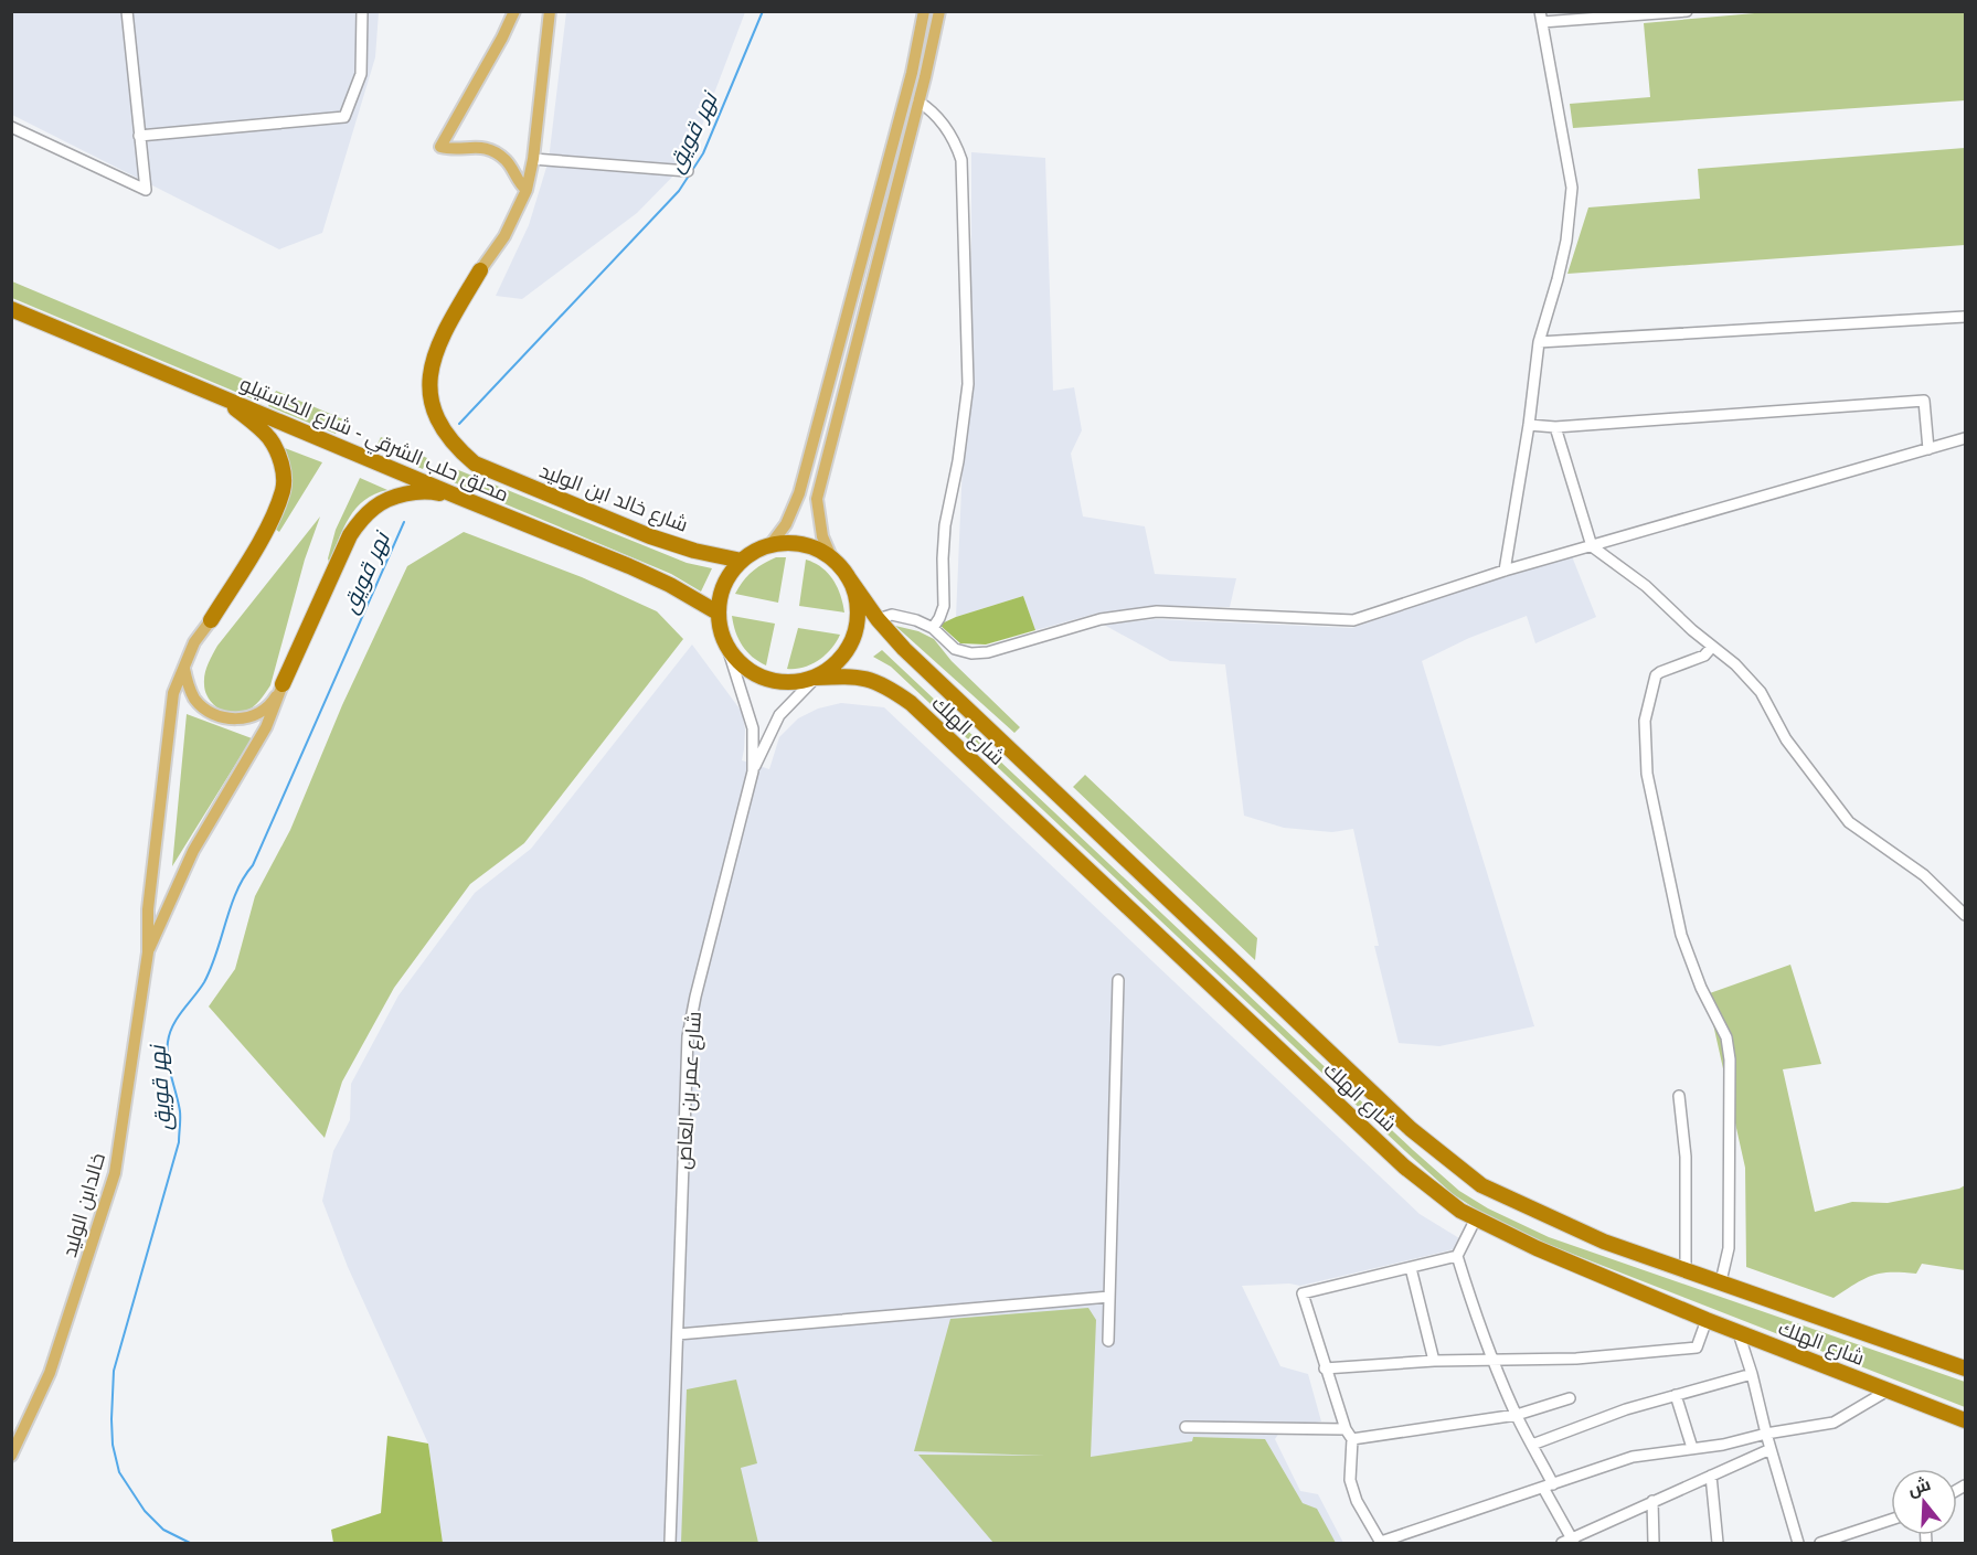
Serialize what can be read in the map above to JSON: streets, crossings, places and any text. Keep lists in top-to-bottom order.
{
  "streets": {
    "highway": ["محلق حلب الشرقي - شارع الكاستيلو", "شارع خالد ابن الوليد", "شارع الهلك"],
    "main road": ["خالدابن الوليد"],
    "street": ["شارع عمر بن العاص"]
  },
  "crossings": [
    ["محلق حلب الشرقي - شارع الكاستيلو", "شارع خالد ابن الوليد"],
    ["محلق حلب الشرقي - شارع الكاستيلو", "شارع الهلك"],
    ["محلق حلب الشرقي - شارع الكاستيلو", "شارع عمر بن العاص"],
    ["شارع خالد ابن الوليد", "شارع الهلك"],
    ["شارع خالد ابن الوليد", "شارع عمر بن العاص"],
    ["شارع الهلك", "شارع عمر بن العاص"]
  ],
  "water": ["نهر قويق"],
  "north": "top"
}
